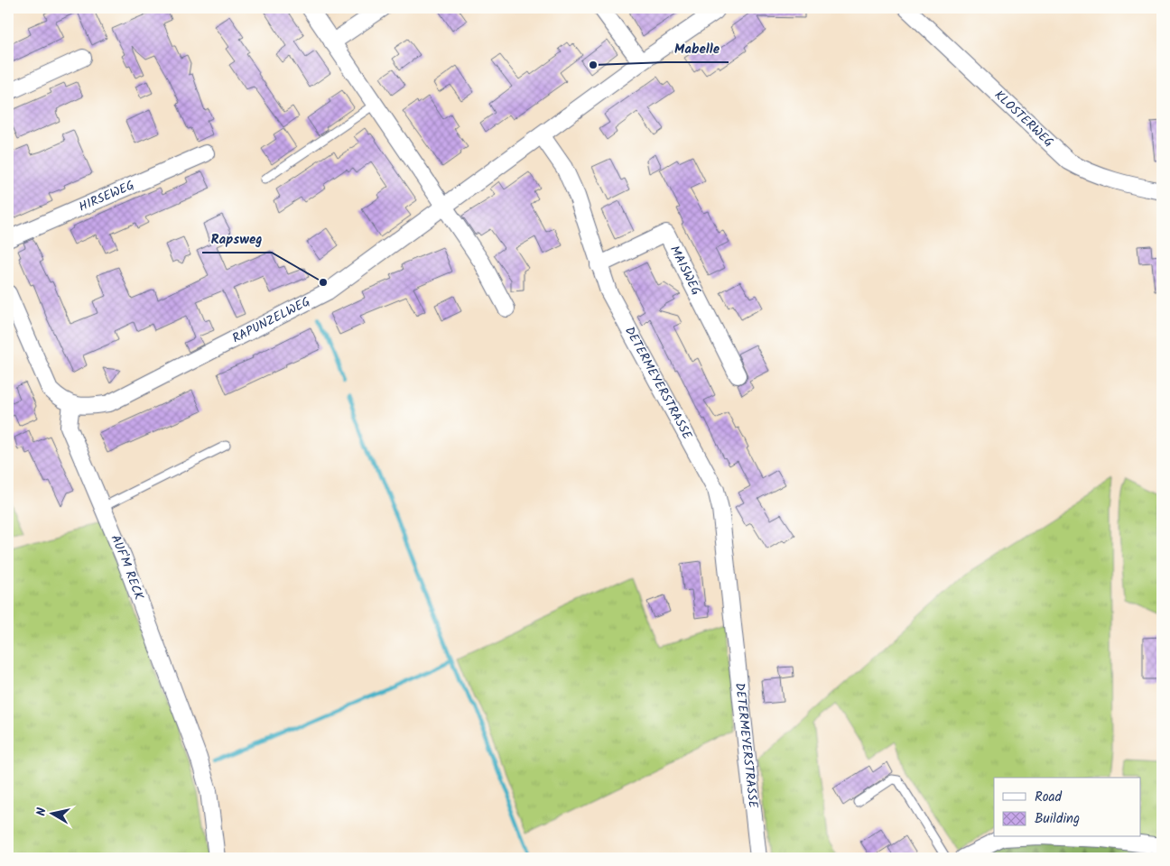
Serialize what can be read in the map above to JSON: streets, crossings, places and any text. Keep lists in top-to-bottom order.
{
  "streets": {
    "street": [
      "KLOSTERWEG",
      "HIRSEWEG",
      "MAISWEG",
      "RAPUNZELWEG",
      "DETERMEYERSTRASSE",
      "AUF'M RECK"
    ]
  },
  "crossings": [
    ["MAISWEG", "DETERMEYERSTRASSE"],
    ["RAPUNZELWEG", "DETERMEYERSTRASSE"],
    ["RAPUNZELWEG", "AUF'M RECK"]
  ],
  "places": ["Mabelle", "Rapsweg"],
  "legend": ["Road", "Building"],
  "north": "left"
}
